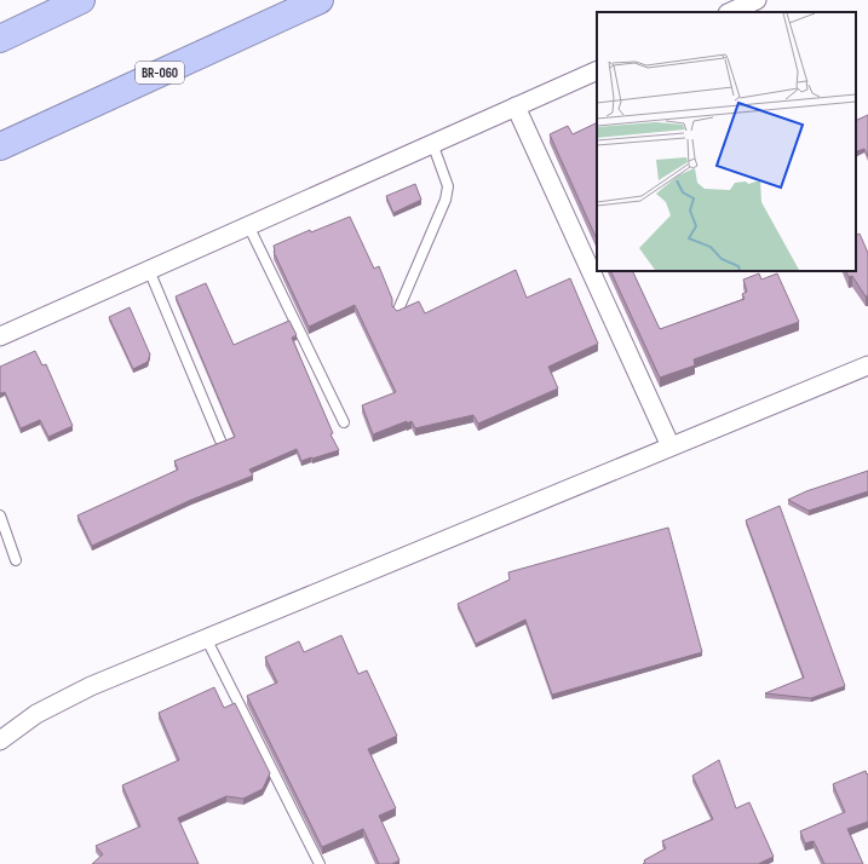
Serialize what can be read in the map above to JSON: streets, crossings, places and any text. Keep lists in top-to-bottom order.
{
  "streets": {
    "highway": ["BR-060"]
  }
}
